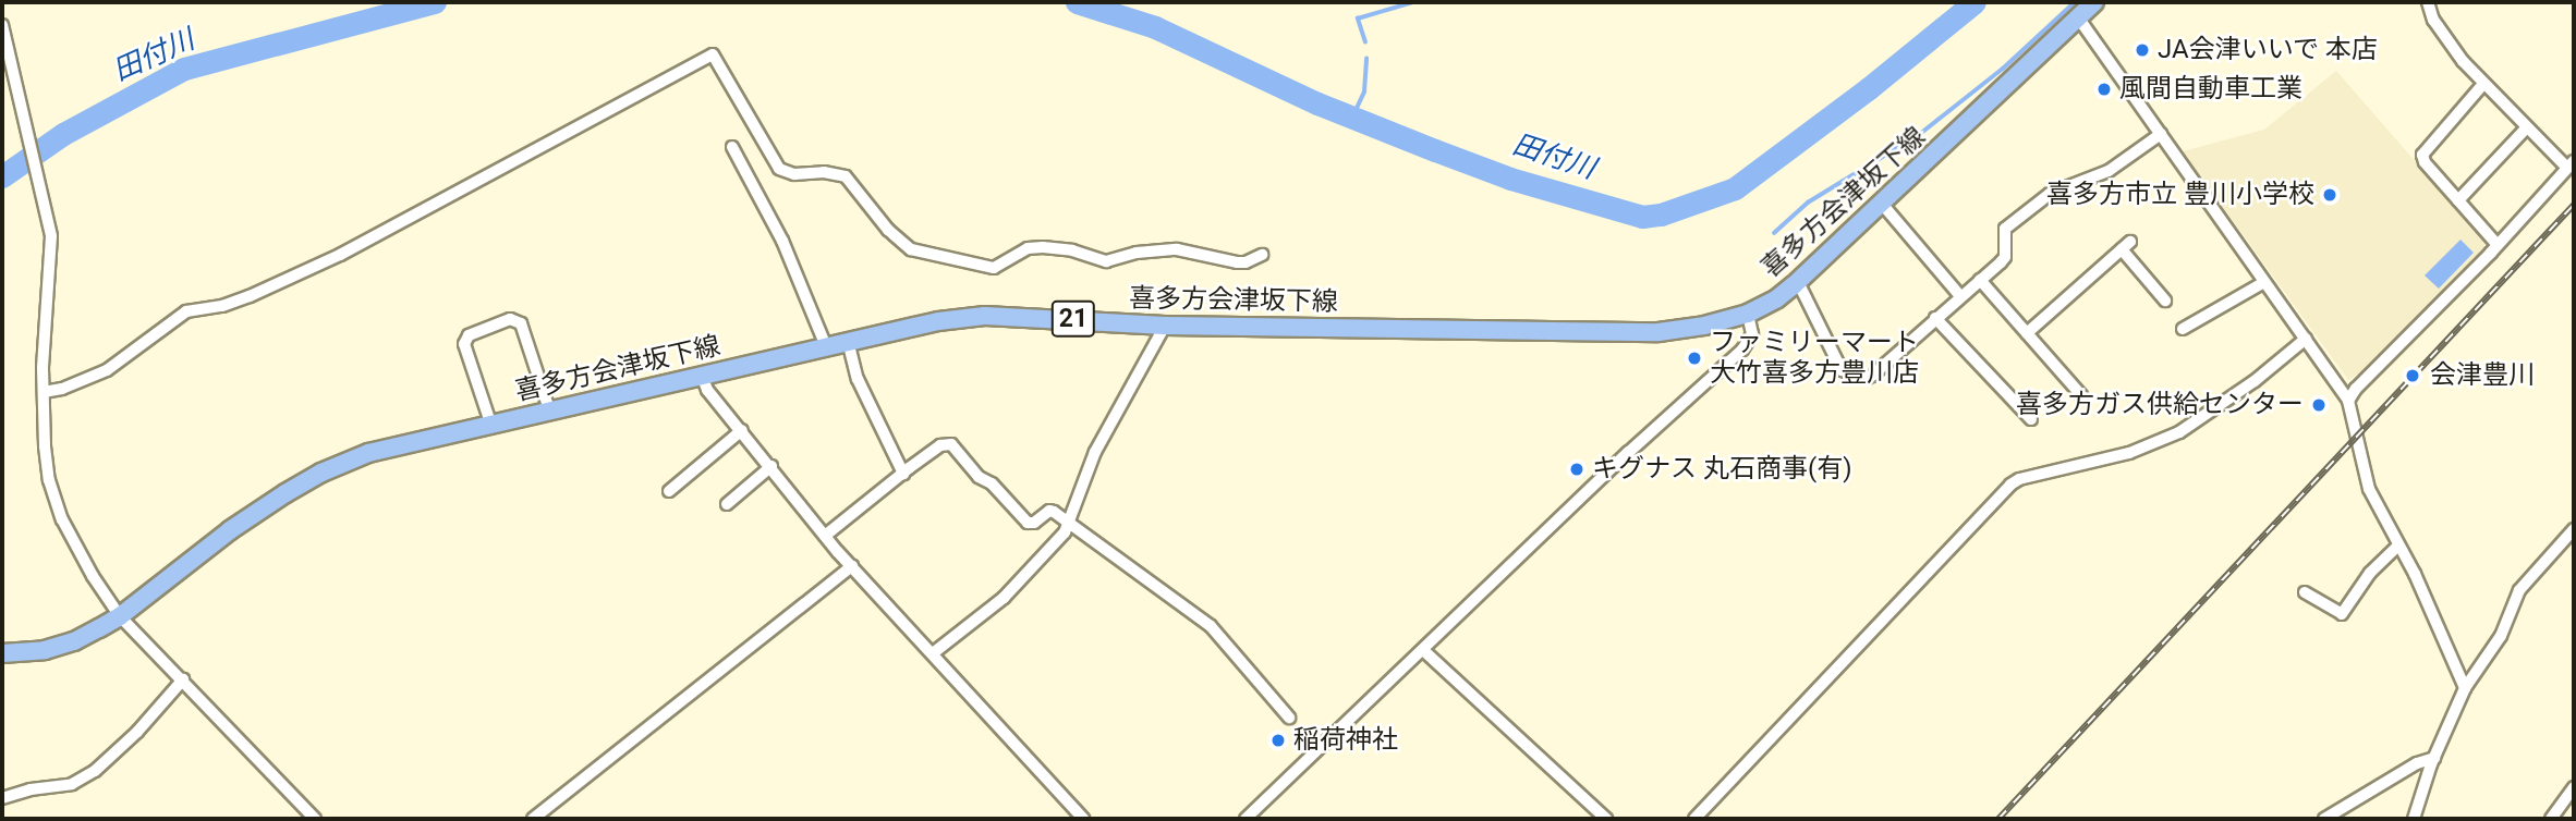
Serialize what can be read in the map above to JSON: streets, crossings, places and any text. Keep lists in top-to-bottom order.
{
  "streets": {
    "main road": ["喜多方会津坂下線", "21"]
  },
  "water": ["田付川"],
  "places": [
    "JA会津いいで 本店",
    "風間自動車工業",
    "喜多方市立 豊川小学校",
    "ファミリーマート 大竹喜多方豊川店",
    "会津豊川",
    "喜多方ガス供給センター",
    "キグナス 丸石商事(有)",
    "稲荷神社"
  ]
}
